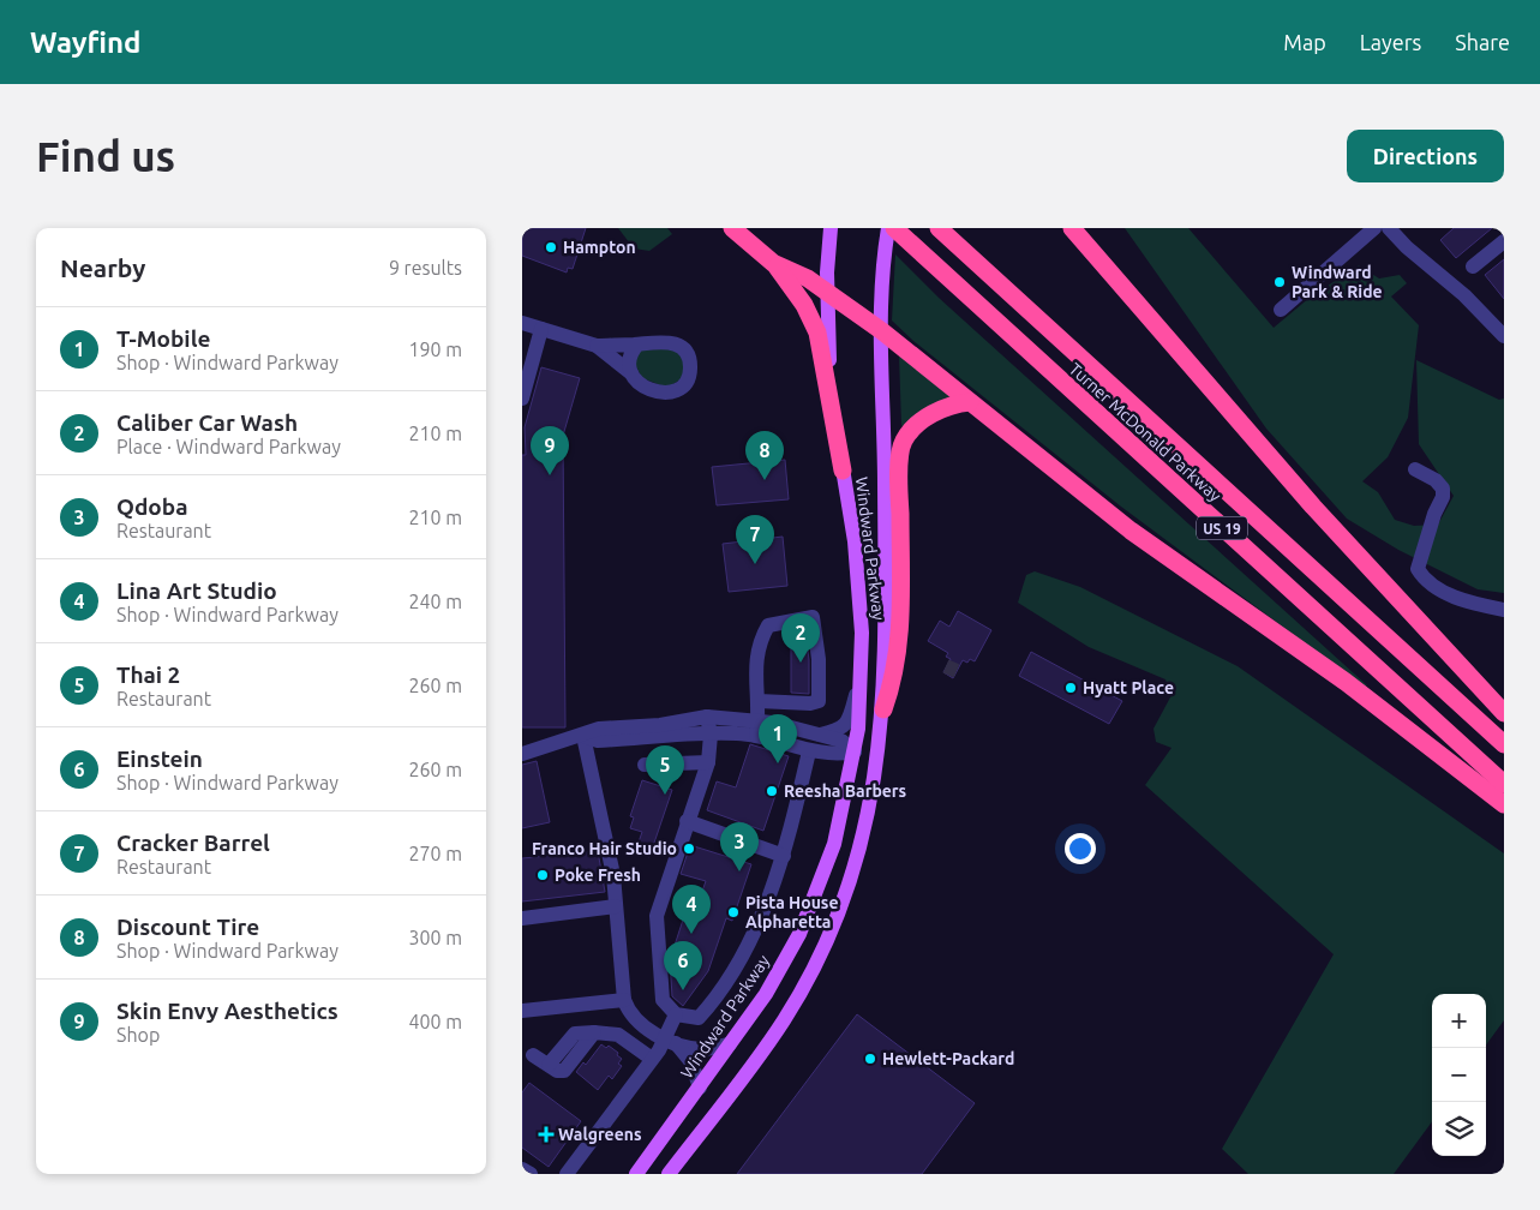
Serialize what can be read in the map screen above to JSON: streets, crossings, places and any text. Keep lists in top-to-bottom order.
{
  "streets": {
    "highway": ["Turner McDonald Parkway", "US 19"],
    "main road": ["Windward Parkway"]
  },
  "places": {
    "other": [
      "Hampton",
      "Windward Park & Ride",
      "Hyatt Place",
      "Reesha Barbers",
      "Franco Hair Studio",
      "Poke Fresh",
      "Pista House Alpharetta",
      "Hewlett-Packard"
    ],
    "health": ["Walgreens"]
  },
  "page": {
    "header": "Wayfind",
    "nav": ["Map", "Layers", "Share"],
    "buttons": "Directions",
    "title": "Find us",
    "heading": ["Nearby", "9 results"],
    "list": [
      {
        "mark": "1",
        "name": "T-Mobile",
        "note": "Shop · Windward Parkway",
        "value": "190 m"
      },
      {
        "mark": "2",
        "name": "Caliber Car Wash",
        "note": "Place · Windward Parkway",
        "value": "210 m"
      },
      {
        "mark": "3",
        "name": "Qdoba",
        "note": "Restaurant",
        "value": "210 m"
      },
      {
        "mark": "4",
        "name": "Lina Art Studio",
        "note": "Shop · Windward Parkway",
        "value": "240 m"
      },
      {
        "mark": "5",
        "name": "Thai 2",
        "note": "Restaurant",
        "value": "260 m"
      },
      {
        "mark": "6",
        "name": "Einstein",
        "note": "Shop · Windward Parkway",
        "value": "260 m"
      },
      {
        "mark": "7",
        "name": "Cracker Barrel",
        "note": "Restaurant",
        "value": "270 m"
      },
      {
        "mark": "8",
        "name": "Discount Tire",
        "note": "Shop · Windward Parkway",
        "value": "300 m"
      },
      {
        "mark": "9",
        "name": "Skin Envy Aesthetics",
        "note": "Shop",
        "value": "400 m"
      }
    ],
    "pins": [
      "9",
      "8",
      "7",
      "2",
      "1",
      "5",
      "3",
      "4",
      "6"
    ],
    "map_buttons": ["+", "−"]
  }
}
